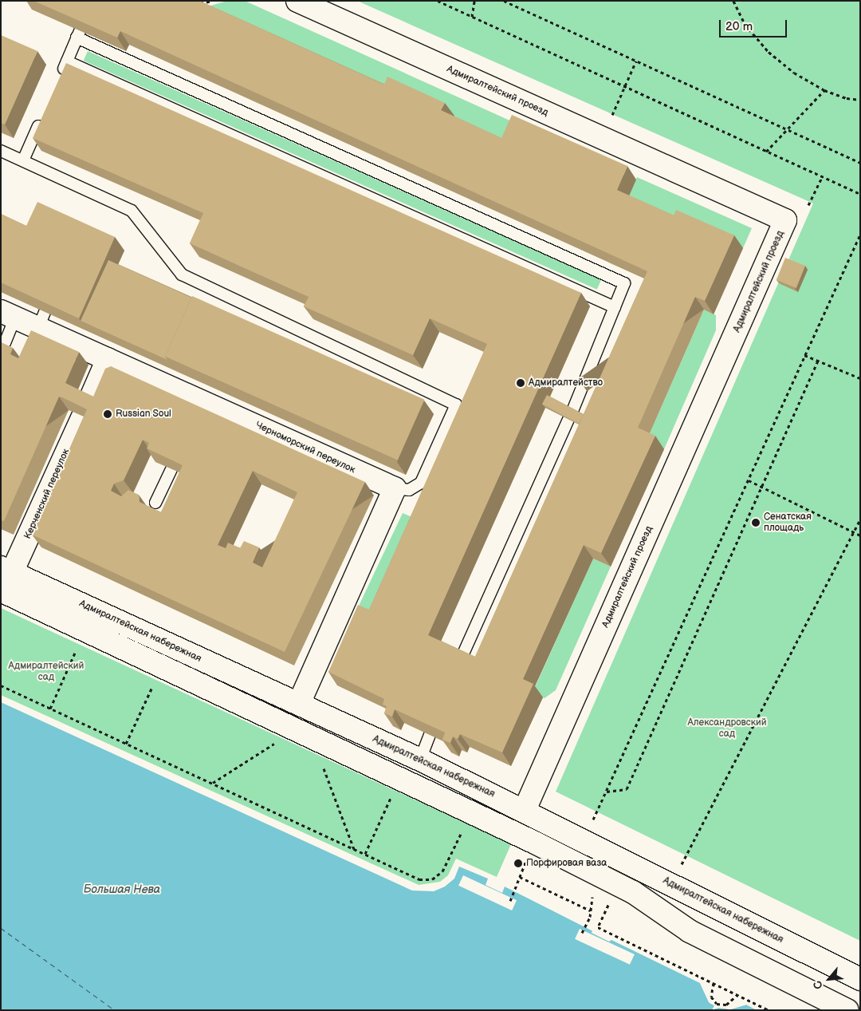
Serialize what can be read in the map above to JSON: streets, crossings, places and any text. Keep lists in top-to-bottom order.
{
  "streets": {
    "street": [
      "Адмиралтейский проезд",
      "Черноморский переулок",
      "Керченский переулок",
      "Адмиралтейская набережная"
    ]
  },
  "crossings": [
    ["Адмиралтейский проезд", "Адмиралтейская набережная"],
    ["Черноморский переулок", "Керченский переулок"],
    ["Керченский переулок", "Адмиралтейская набережная"]
  ],
  "water": ["Большая Нева"],
  "parks": ["Адмиралтейский сад", "Александровский сад"],
  "places": [
    "Адмиралтейство",
    "Russian Soul",
    "Сенатская площадь",
    "Порфировая ваза"
  ],
  "scale_bar": "20 m",
  "north": "bottom left"
}
